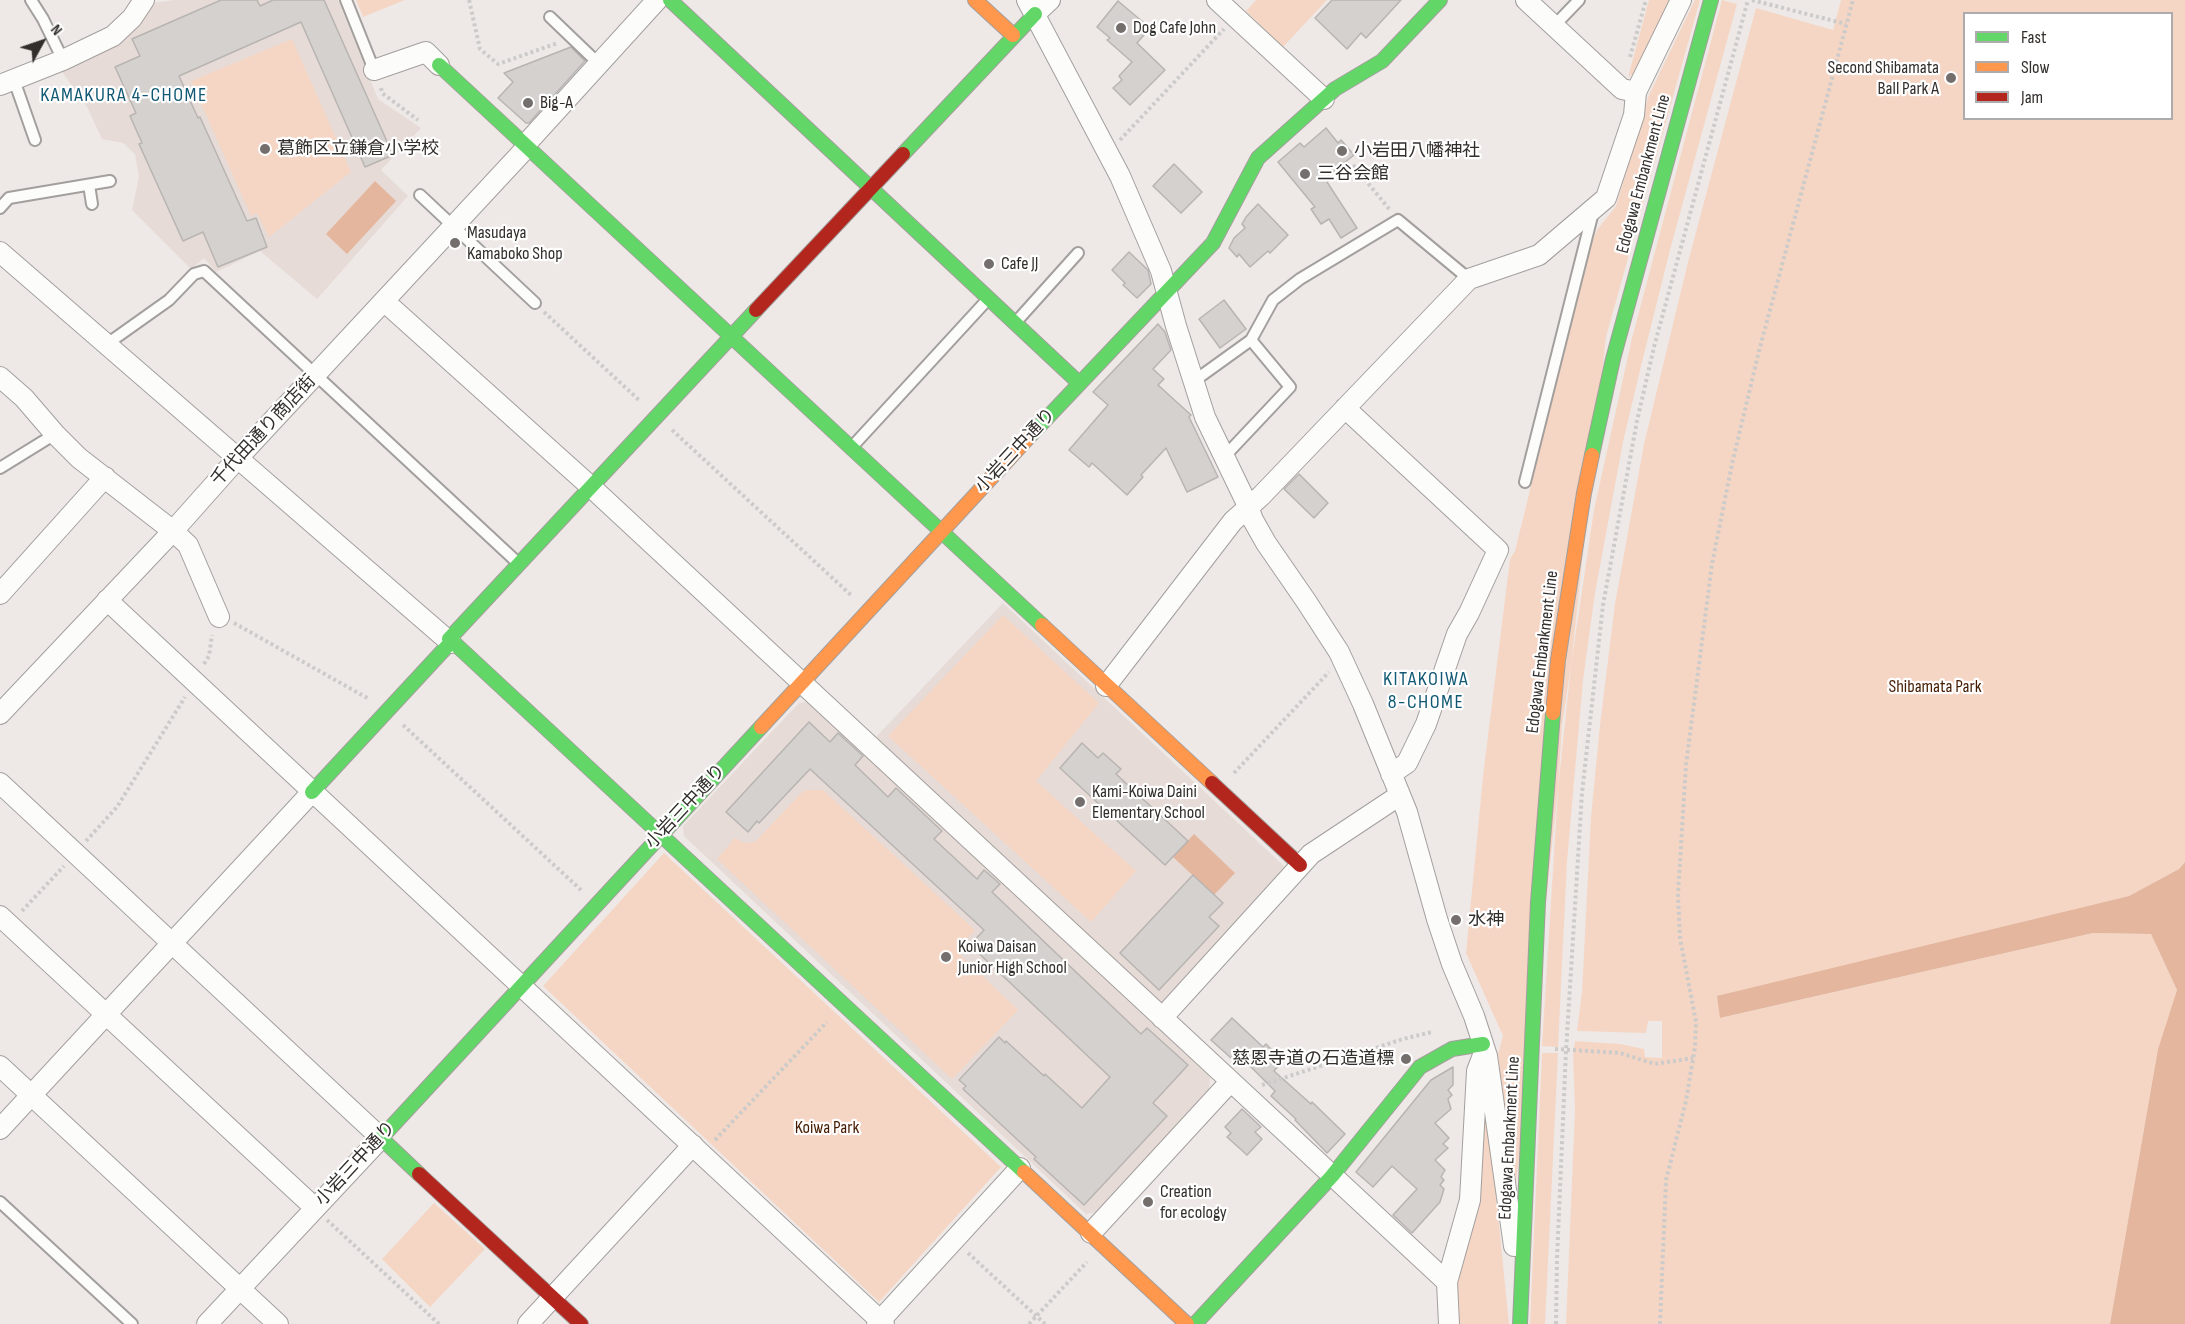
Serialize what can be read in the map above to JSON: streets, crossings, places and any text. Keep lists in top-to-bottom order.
{
  "streets": {
    "street": ["Edogawa Embankment Line", "千代田通り商店街", "小岩三中通り"]
  },
  "districts": ["KAMAKURA 4-CHOME", "KITAKOIWA 8-CHOME"],
  "parks": ["Shibamata Park", "Koiwa Park"],
  "places": [
    "Dog Cafe John",
    "Second Shibamata Ball Park A",
    "Big-A",
    "葛飾区立鎌倉小学校",
    "小岩田八幡神社",
    "三谷会館",
    "Masudaya Kamaboko Shop",
    "Cafe JJ",
    "Kami-Koiwa Daini Elementary School",
    "水神",
    "Koiwa Daisan Junior High School",
    "慈恩寺道の石造道標",
    "Creation for ecology"
  ],
  "legend": ["Fast", "Slow", "Jam"],
  "north": "top right"
}
